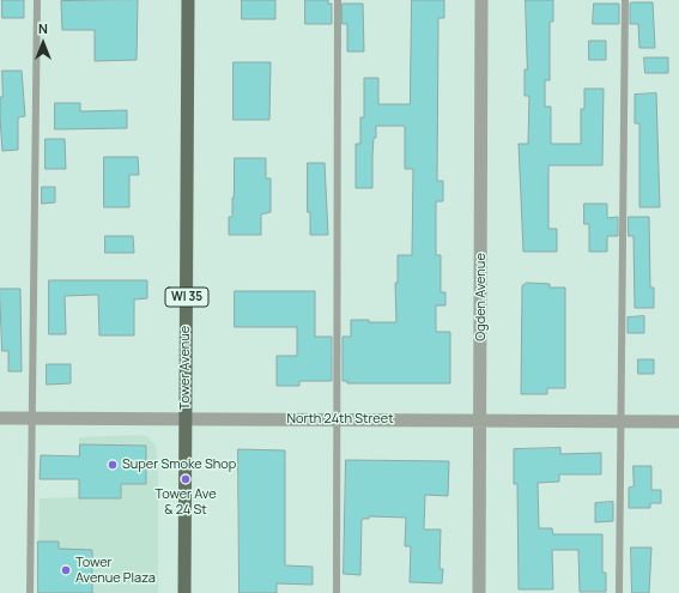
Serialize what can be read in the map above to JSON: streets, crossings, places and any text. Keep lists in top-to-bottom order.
{
  "streets": {
    "main road": ["WI 35", "Tower Avenue"],
    "street": ["Ogden Avenue", "North 24th Street"]
  },
  "crossings": [
    ["Ogden Avenue", "North 24th Street"],
    ["Tower Avenue", "North 24th Street"]
  ],
  "places": ["Super Smoke Shop", "Tower Ave & 24 St", "Tower Avenue Plaza"],
  "north": "top"
}
